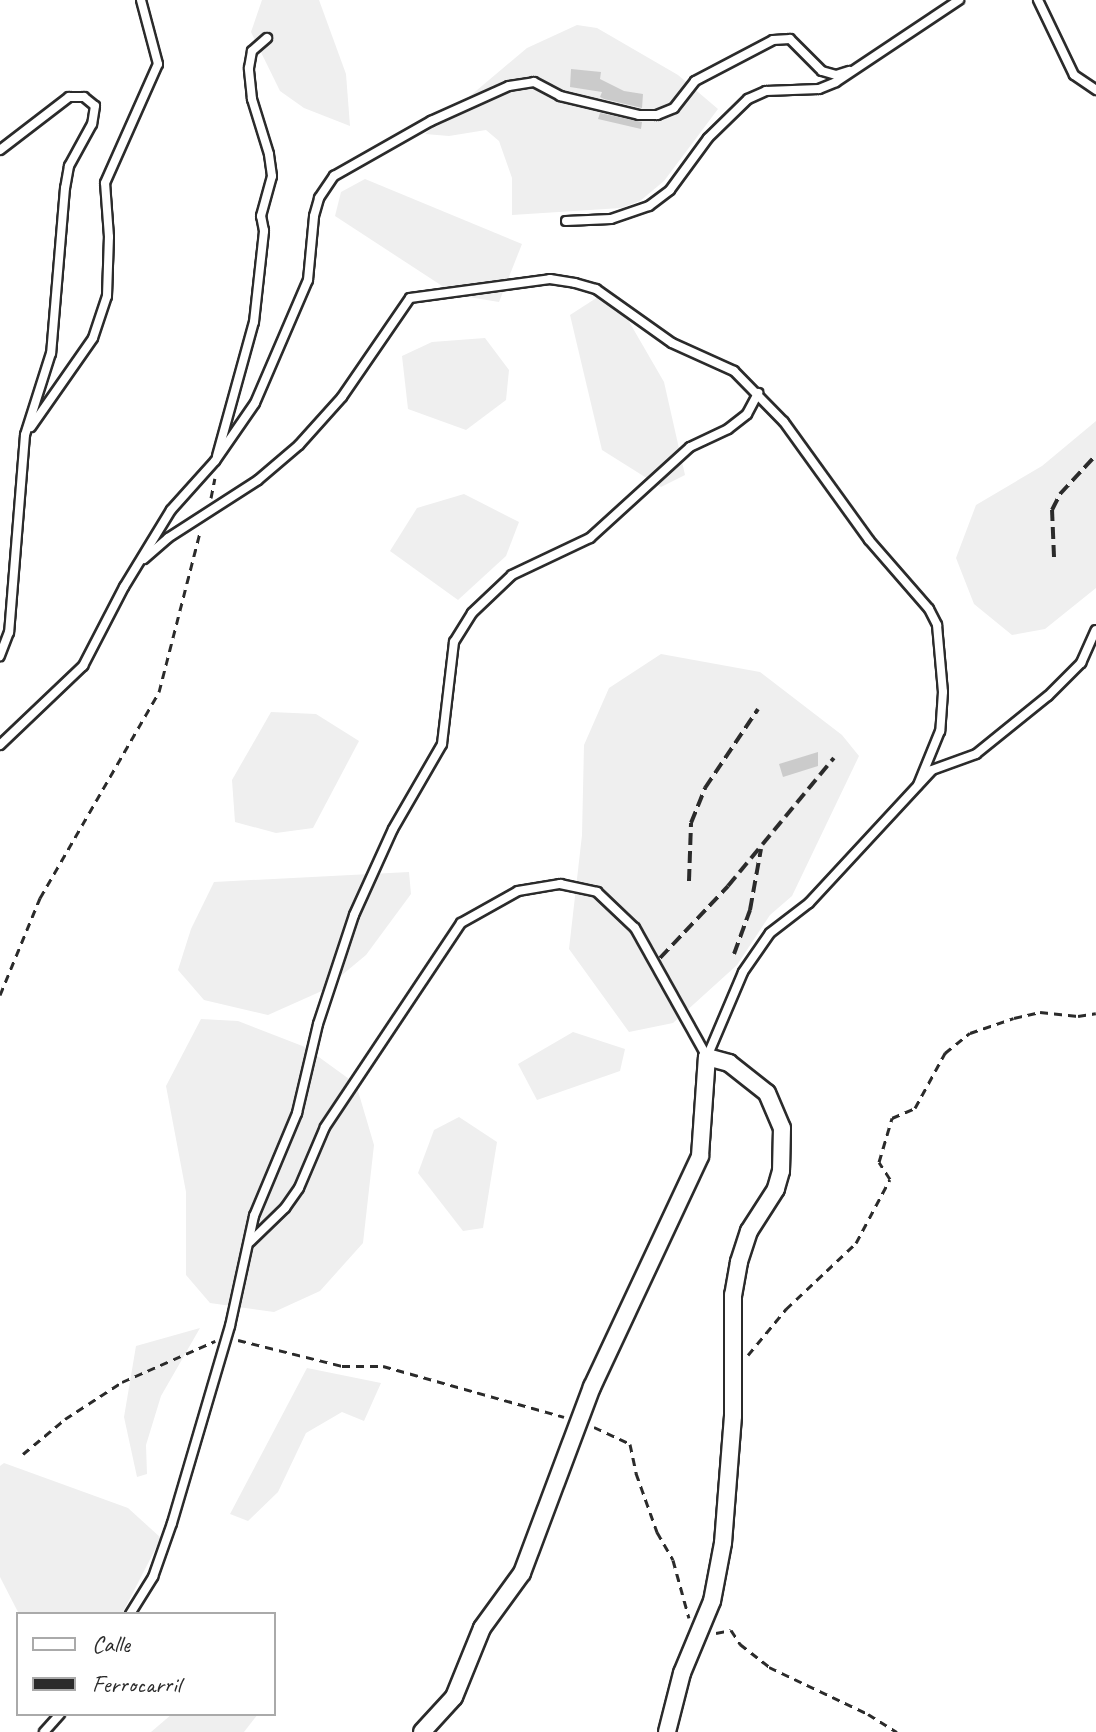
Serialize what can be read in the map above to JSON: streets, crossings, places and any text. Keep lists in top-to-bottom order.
{
  "legend": ["Calle", "Ferrocarril"]
}
